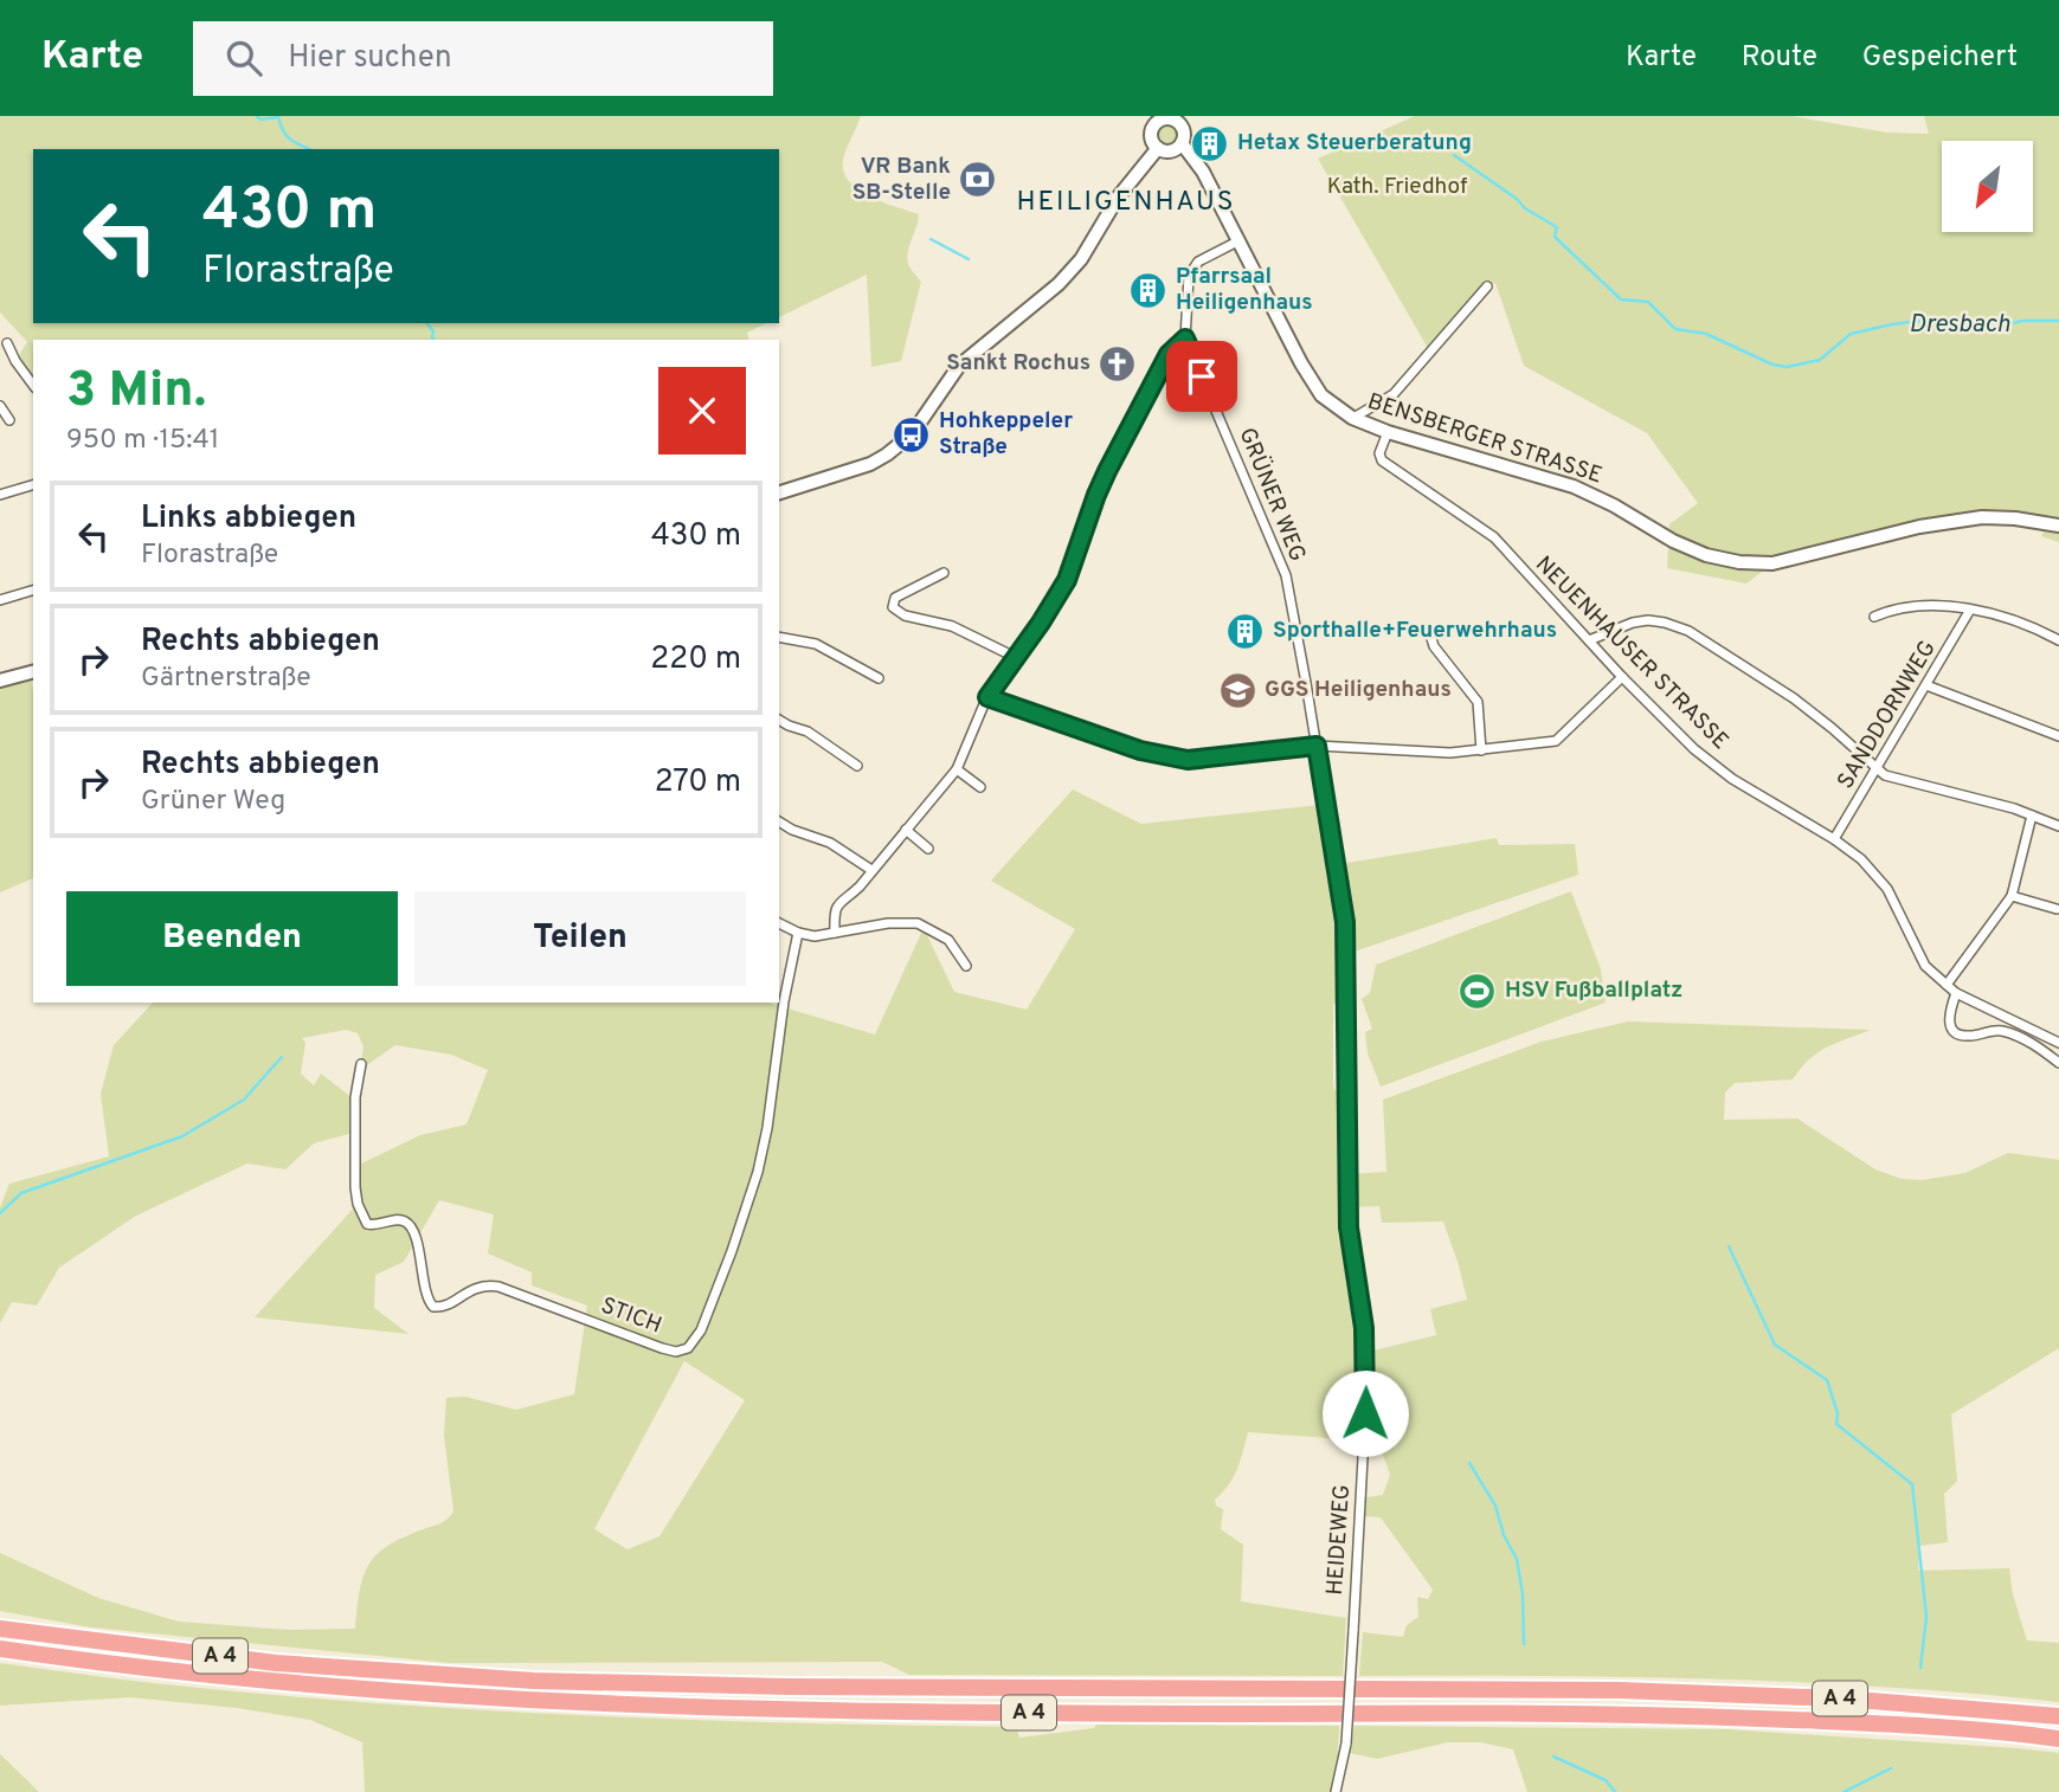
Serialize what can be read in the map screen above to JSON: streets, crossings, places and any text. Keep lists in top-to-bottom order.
{
  "streets": {
    "highway": ["A 4"],
    "main road": ["BENSBERGER STRASSE"],
    "street": [
      "GRÜNER WEG",
      "NEUENHAUSER STRASSE",
      "SANDDORNWEG",
      "STICH",
      "HEIDEWEG"
    ]
  },
  "crossings": [
    ["BENSBERGER STRASSE", "GRÜNER WEG"],
    ["BENSBERGER STRASSE", "NEUENHAUSER STRASSE"],
    ["GRÜNER WEG", "HEIDEWEG"],
    ["NEUENHAUSER STRASSE", "SANDDORNWEG"]
  ],
  "districts": ["HEILIGENHAUS"],
  "water": ["Dresbach"],
  "parks": ["Kath. Friedhof"],
  "places": {
    "building": ["Hetax Steuerberatung", "Pfarrsaal Heiligenhaus", "Sporthalle+Feuerwehrhaus"],
    "bank": ["VR Bank SB-Stelle"],
    "church": ["Sankt Rochus"],
    "bus stop": ["Hohkeppeler Straße"],
    "school or university": ["GGS Heiligenhaus"],
    "sports": ["HSV Fußballplatz"]
  },
  "north": "bottom left",
  "page": {
    "header": "Karte",
    "search": "Hier suchen",
    "nav": ["Karte", "Route", "Gespeichert"],
    "turn": ["430 m", "Florastraße"],
    "heading": ["3 Min.", "950 m · 15:41"],
    "list": [
      {
        "name": "Links abbiegen",
        "note": "Florastraße",
        "value": "430 m"
      },
      {
        "name": "Rechts abbiegen",
        "note": "Gärtnerstraße",
        "value": "220 m"
      },
      {
        "name": "Rechts abbiegen",
        "note": "Grüner Weg",
        "value": "270 m"
      }
    ],
    "buttons": ["Beenden", "Teilen"]
  }
}
